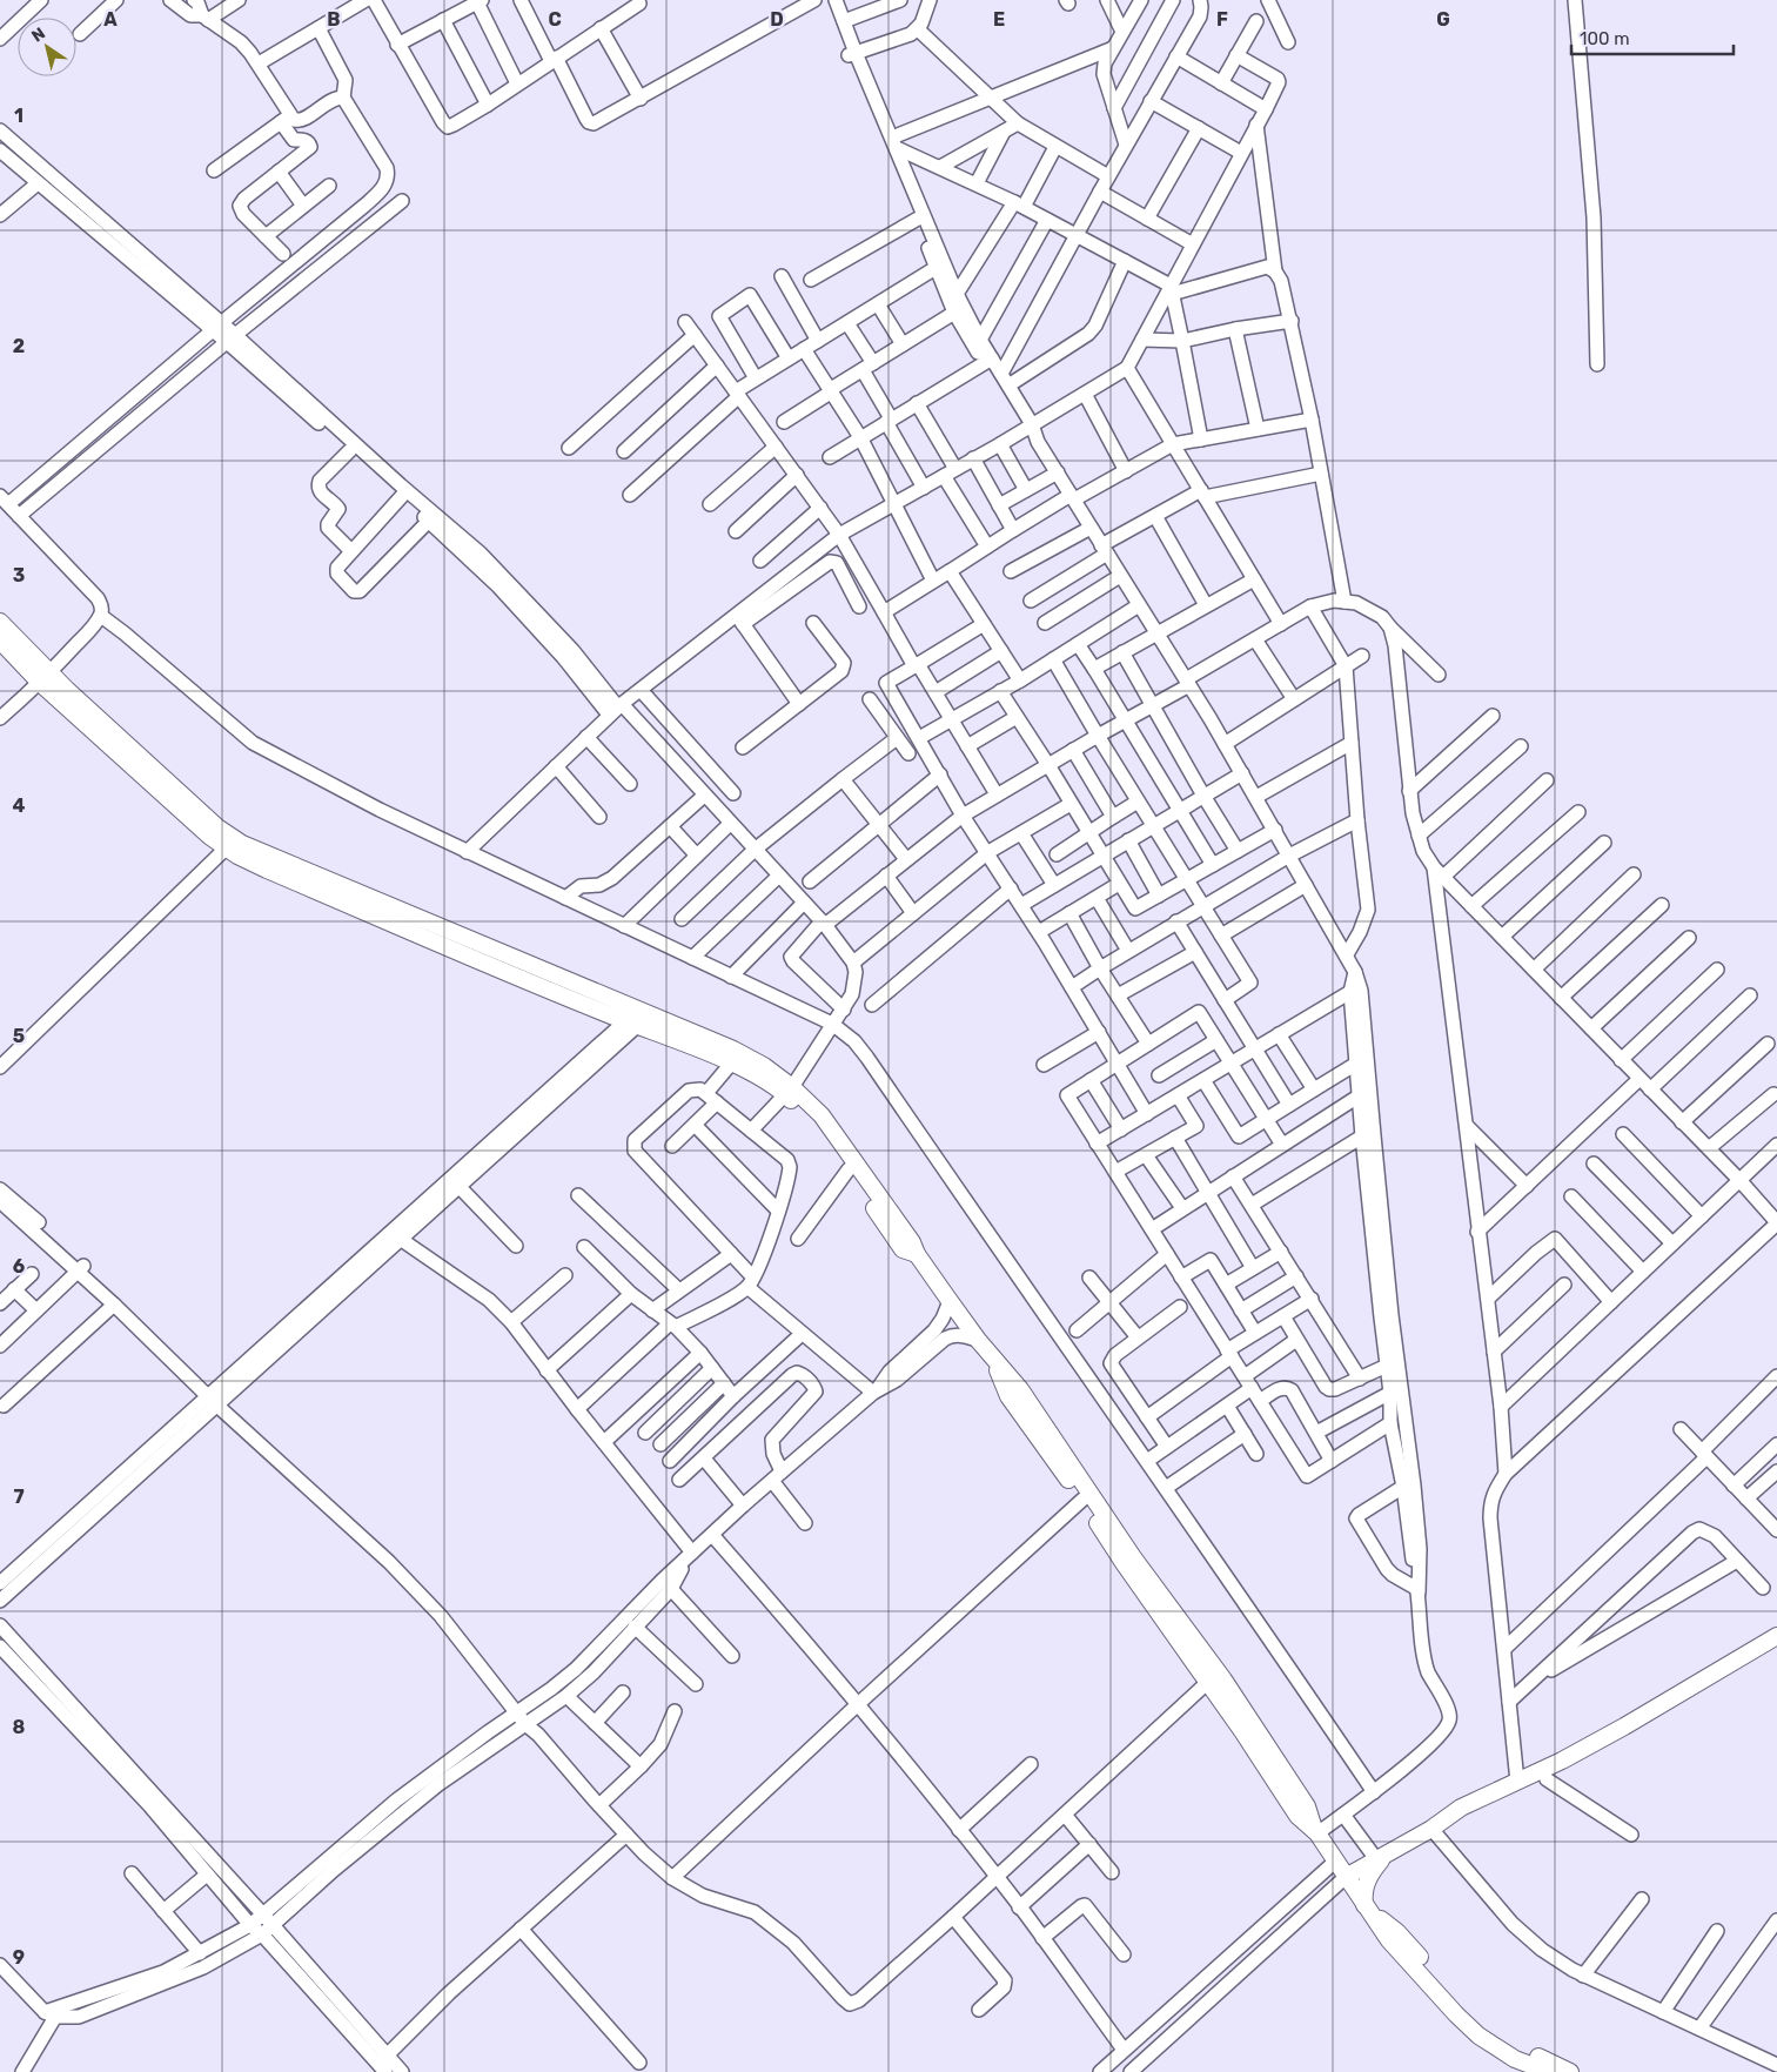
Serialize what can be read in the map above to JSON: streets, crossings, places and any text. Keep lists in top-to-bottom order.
{
  "scale_bar": "100 m",
  "north": "top left",
  "grid": {
    "columns": [
      "A",
      "B",
      "C",
      "D",
      "E",
      "F",
      "G"
    ],
    "rows": [
      "1",
      "2",
      "3",
      "4",
      "5",
      "6",
      "7",
      "8",
      "9"
    ]
  }
}
